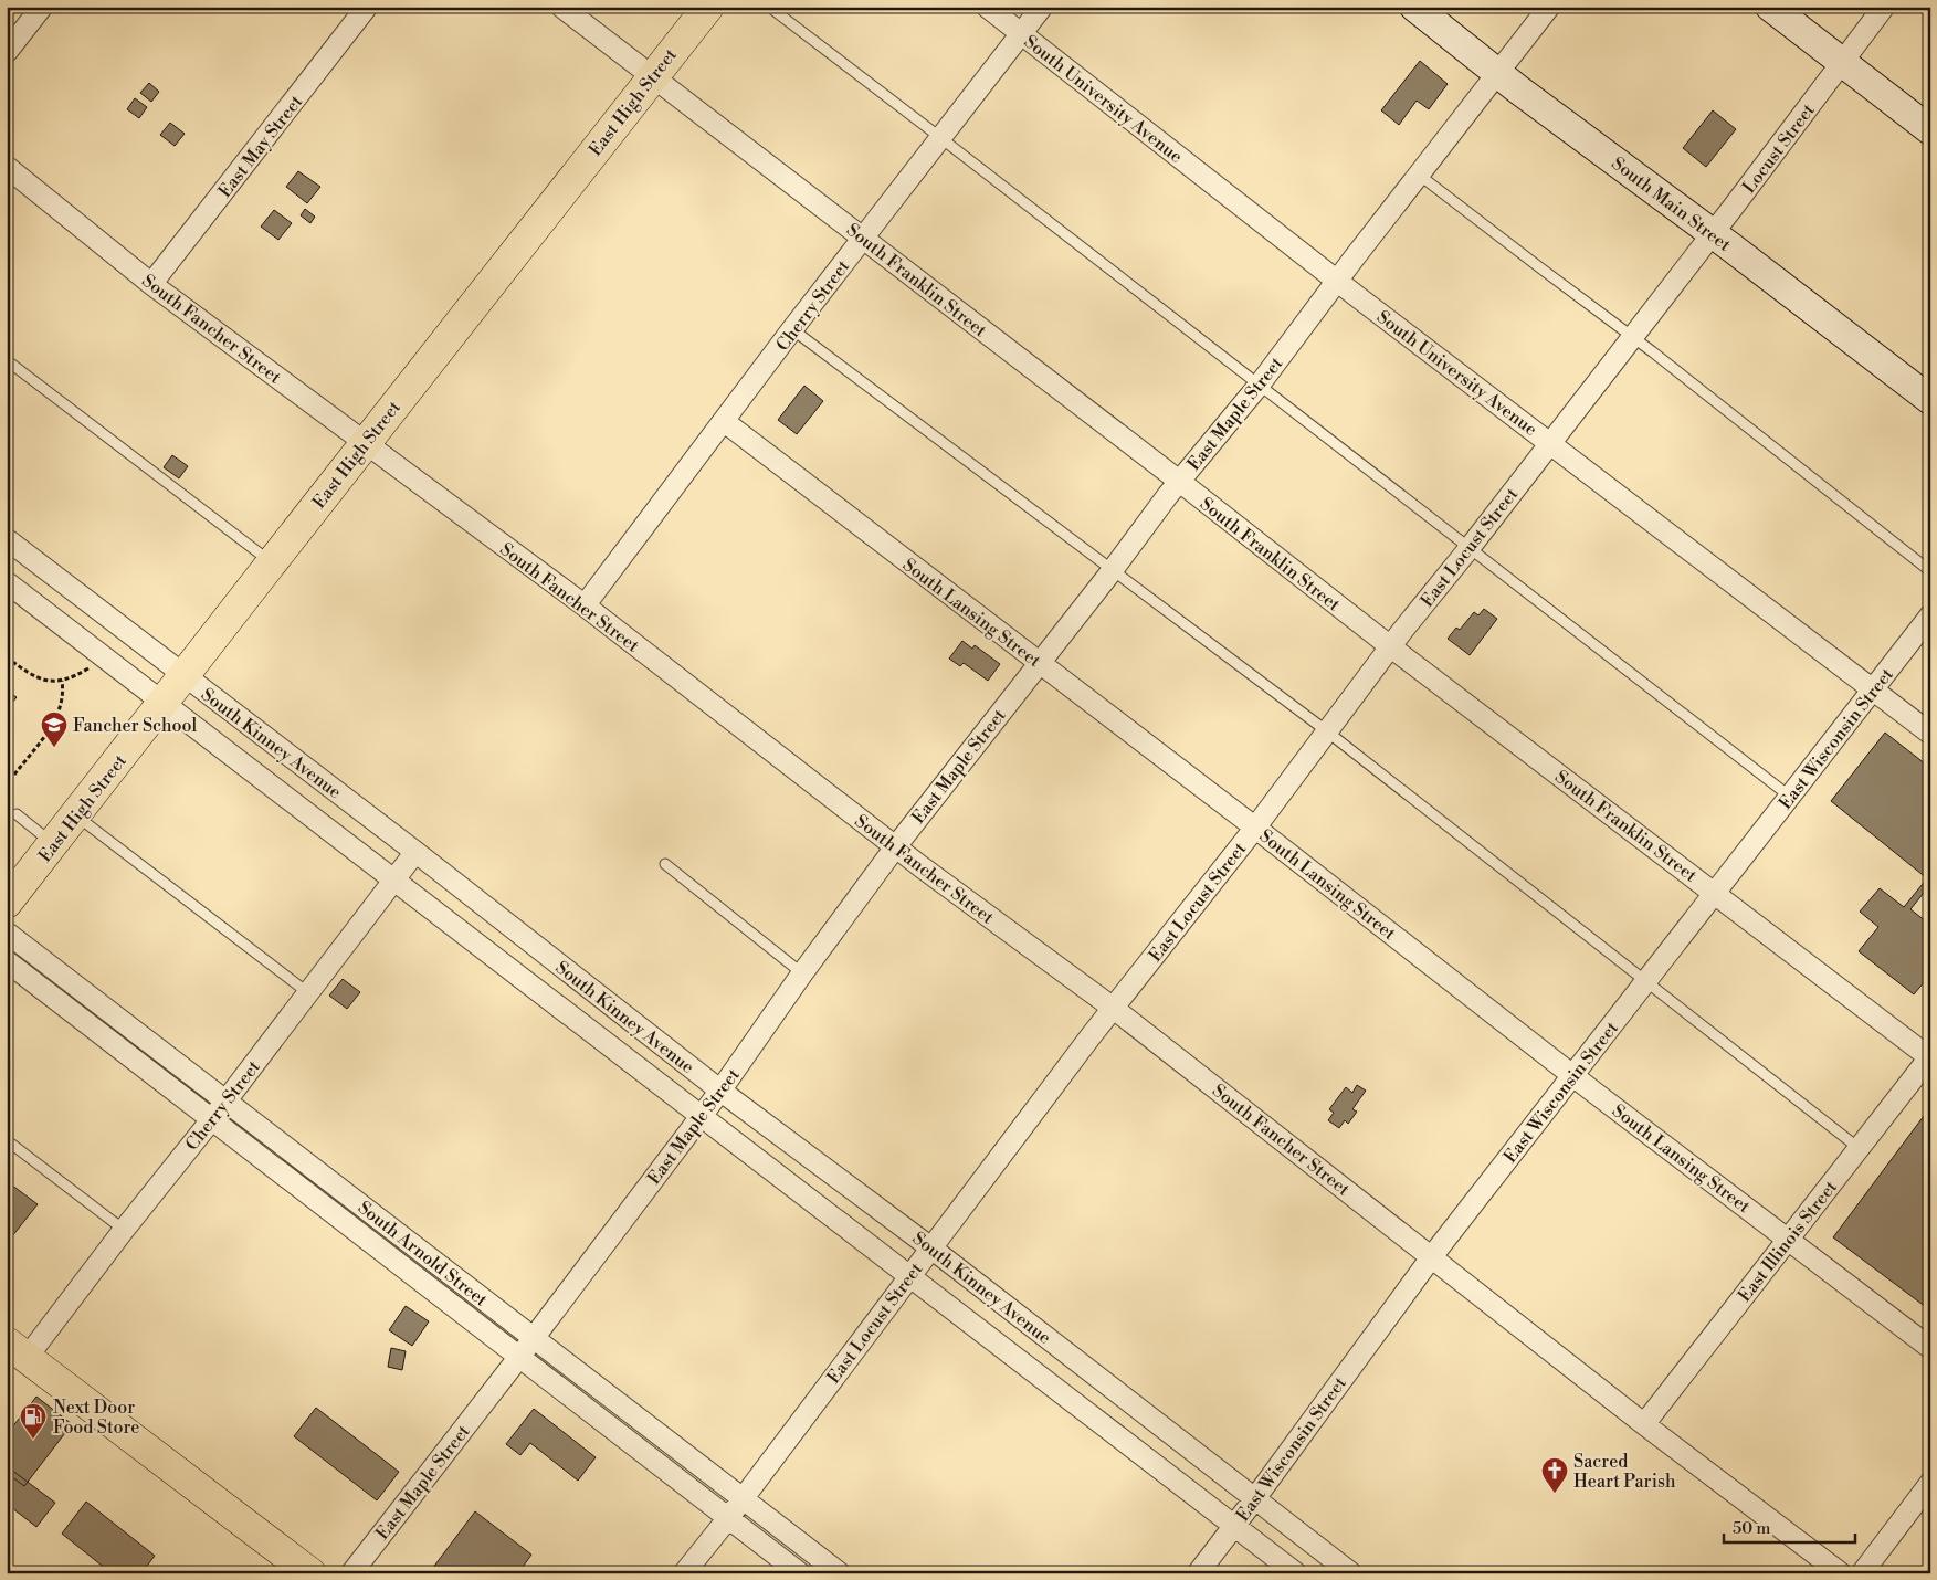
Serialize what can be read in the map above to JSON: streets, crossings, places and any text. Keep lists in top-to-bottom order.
{
  "streets": {
    "main road": ["East High Street"],
    "street": [
      "South University Avenue",
      "East May Street",
      "Locust Street",
      "South Main Street",
      "South Franklin Street",
      "Cherry Street",
      "South Fancher Street",
      "East Maple Street",
      "East Locust Street",
      "South Lansing Street",
      "East Wisconsin Street",
      "South Kinney Avenue",
      "East Illinois Street",
      "South Arnold Street"
    ]
  },
  "crossings": [
    ["South University Avenue", "Cherry Street"],
    ["South University Avenue", "East Maple Street"],
    ["South University Avenue", "East Locust Street"],
    ["South University Avenue", "East Wisconsin Street"],
    ["East High Street", "South Franklin Street"],
    ["East High Street", "South Fancher Street"],
    ["East High Street", "South Kinney Avenue"],
    ["East May Street", "South Fancher Street"],
    ["Locust Street", "South Main Street"],
    ["Locust Street", "East Locust Street"],
    ["South Main Street", "East Maple Street"],
    ["South Main Street", "East Locust Street"],
    ["South Franklin Street", "Cherry Street"],
    ["South Franklin Street", "East Maple Street"],
    ["South Franklin Street", "East Locust Street"],
    ["South Franklin Street", "East Wisconsin Street"],
    ["South Franklin Street", "East Illinois Street"],
    ["Cherry Street", "South Fancher Street"],
    ["Cherry Street", "South Lansing Street"],
    ["Cherry Street", "South Kinney Avenue"],
    ["Cherry Street", "South Arnold Street"],
    ["South Fancher Street", "East Maple Street"],
    ["South Fancher Street", "East Locust Street"],
    ["South Fancher Street", "East Wisconsin Street"],
    ["South Fancher Street", "East Illinois Street"],
    ["East Maple Street", "South Lansing Street"],
    ["East Maple Street", "South Kinney Avenue"],
    ["East Maple Street", "South Arnold Street"],
    ["East Locust Street", "South Lansing Street"],
    ["East Locust Street", "South Kinney Avenue"],
    ["East Locust Street", "South Arnold Street"],
    ["South Lansing Street", "East Wisconsin Street"],
    ["South Lansing Street", "East Illinois Street"],
    ["East Wisconsin Street", "South Kinney Avenue"]
  ],
  "places": {
    "school or university": ["Fancher School"],
    "fuel station": ["Next Door Food Store"],
    "church": ["Sacred Heart Parish"]
  },
  "scale_bar": "50 m"
}
